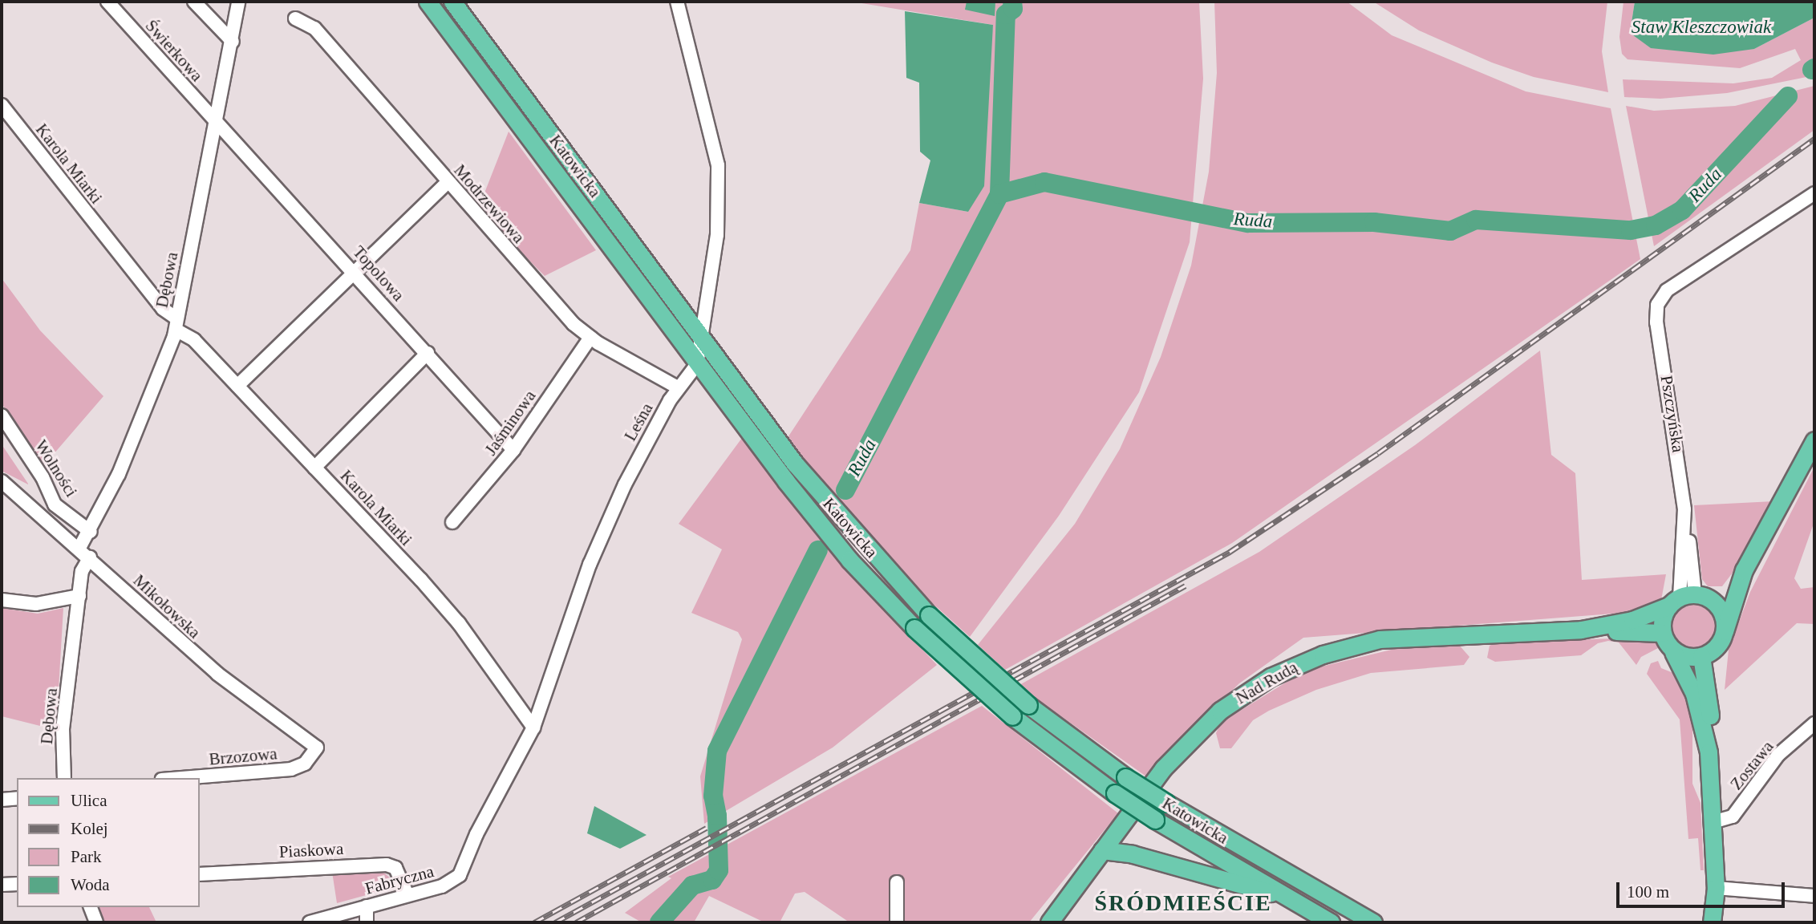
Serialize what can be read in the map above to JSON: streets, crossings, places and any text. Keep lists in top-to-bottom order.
{
  "streets": {
    "main road": ["Katowicka", "Nad Rudą"],
    "street": [
      "Świerkowa",
      "Karola Miarki",
      "Modrzewiowa",
      "Topolowa",
      "Dębowa",
      "Pszczyńska",
      "Leśna",
      "Jaśminowa",
      "Wolności",
      "Mikołowska",
      "Brzozowa",
      "Zostawa",
      "Piaskowa",
      "Fabryczna"
    ]
  },
  "crossings": [
    ["Świerkowa", "Topolowa"],
    ["Świerkowa", "Dębowa"],
    ["Karola Miarki", "Dębowa"],
    ["Karola Miarki", "Leśna"],
    ["Katowicka", "Leśna"],
    ["Modrzewiowa", "Leśna"],
    ["Modrzewiowa", "Jaśminowa"],
    ["Topolowa", "Dębowa"],
    ["Topolowa", "Jaśminowa"],
    ["Dębowa", "Wolności"],
    ["Dębowa", "Mikołowska"],
    ["Pszczyńska", "Nad Rudą"],
    ["Leśna", "Fabryczna"],
    ["Mikołowska", "Brzozowa"],
    ["Piaskowa", "Fabryczna"]
  ],
  "districts": ["ŚRÓDMIEŚCIE"],
  "water": ["Staw Kleszczowiak", "Ruda"],
  "legend": [
    "Ulica",
    "Kolej",
    "Park",
    "Woda"
  ],
  "scale_bar": "100 m"
}
